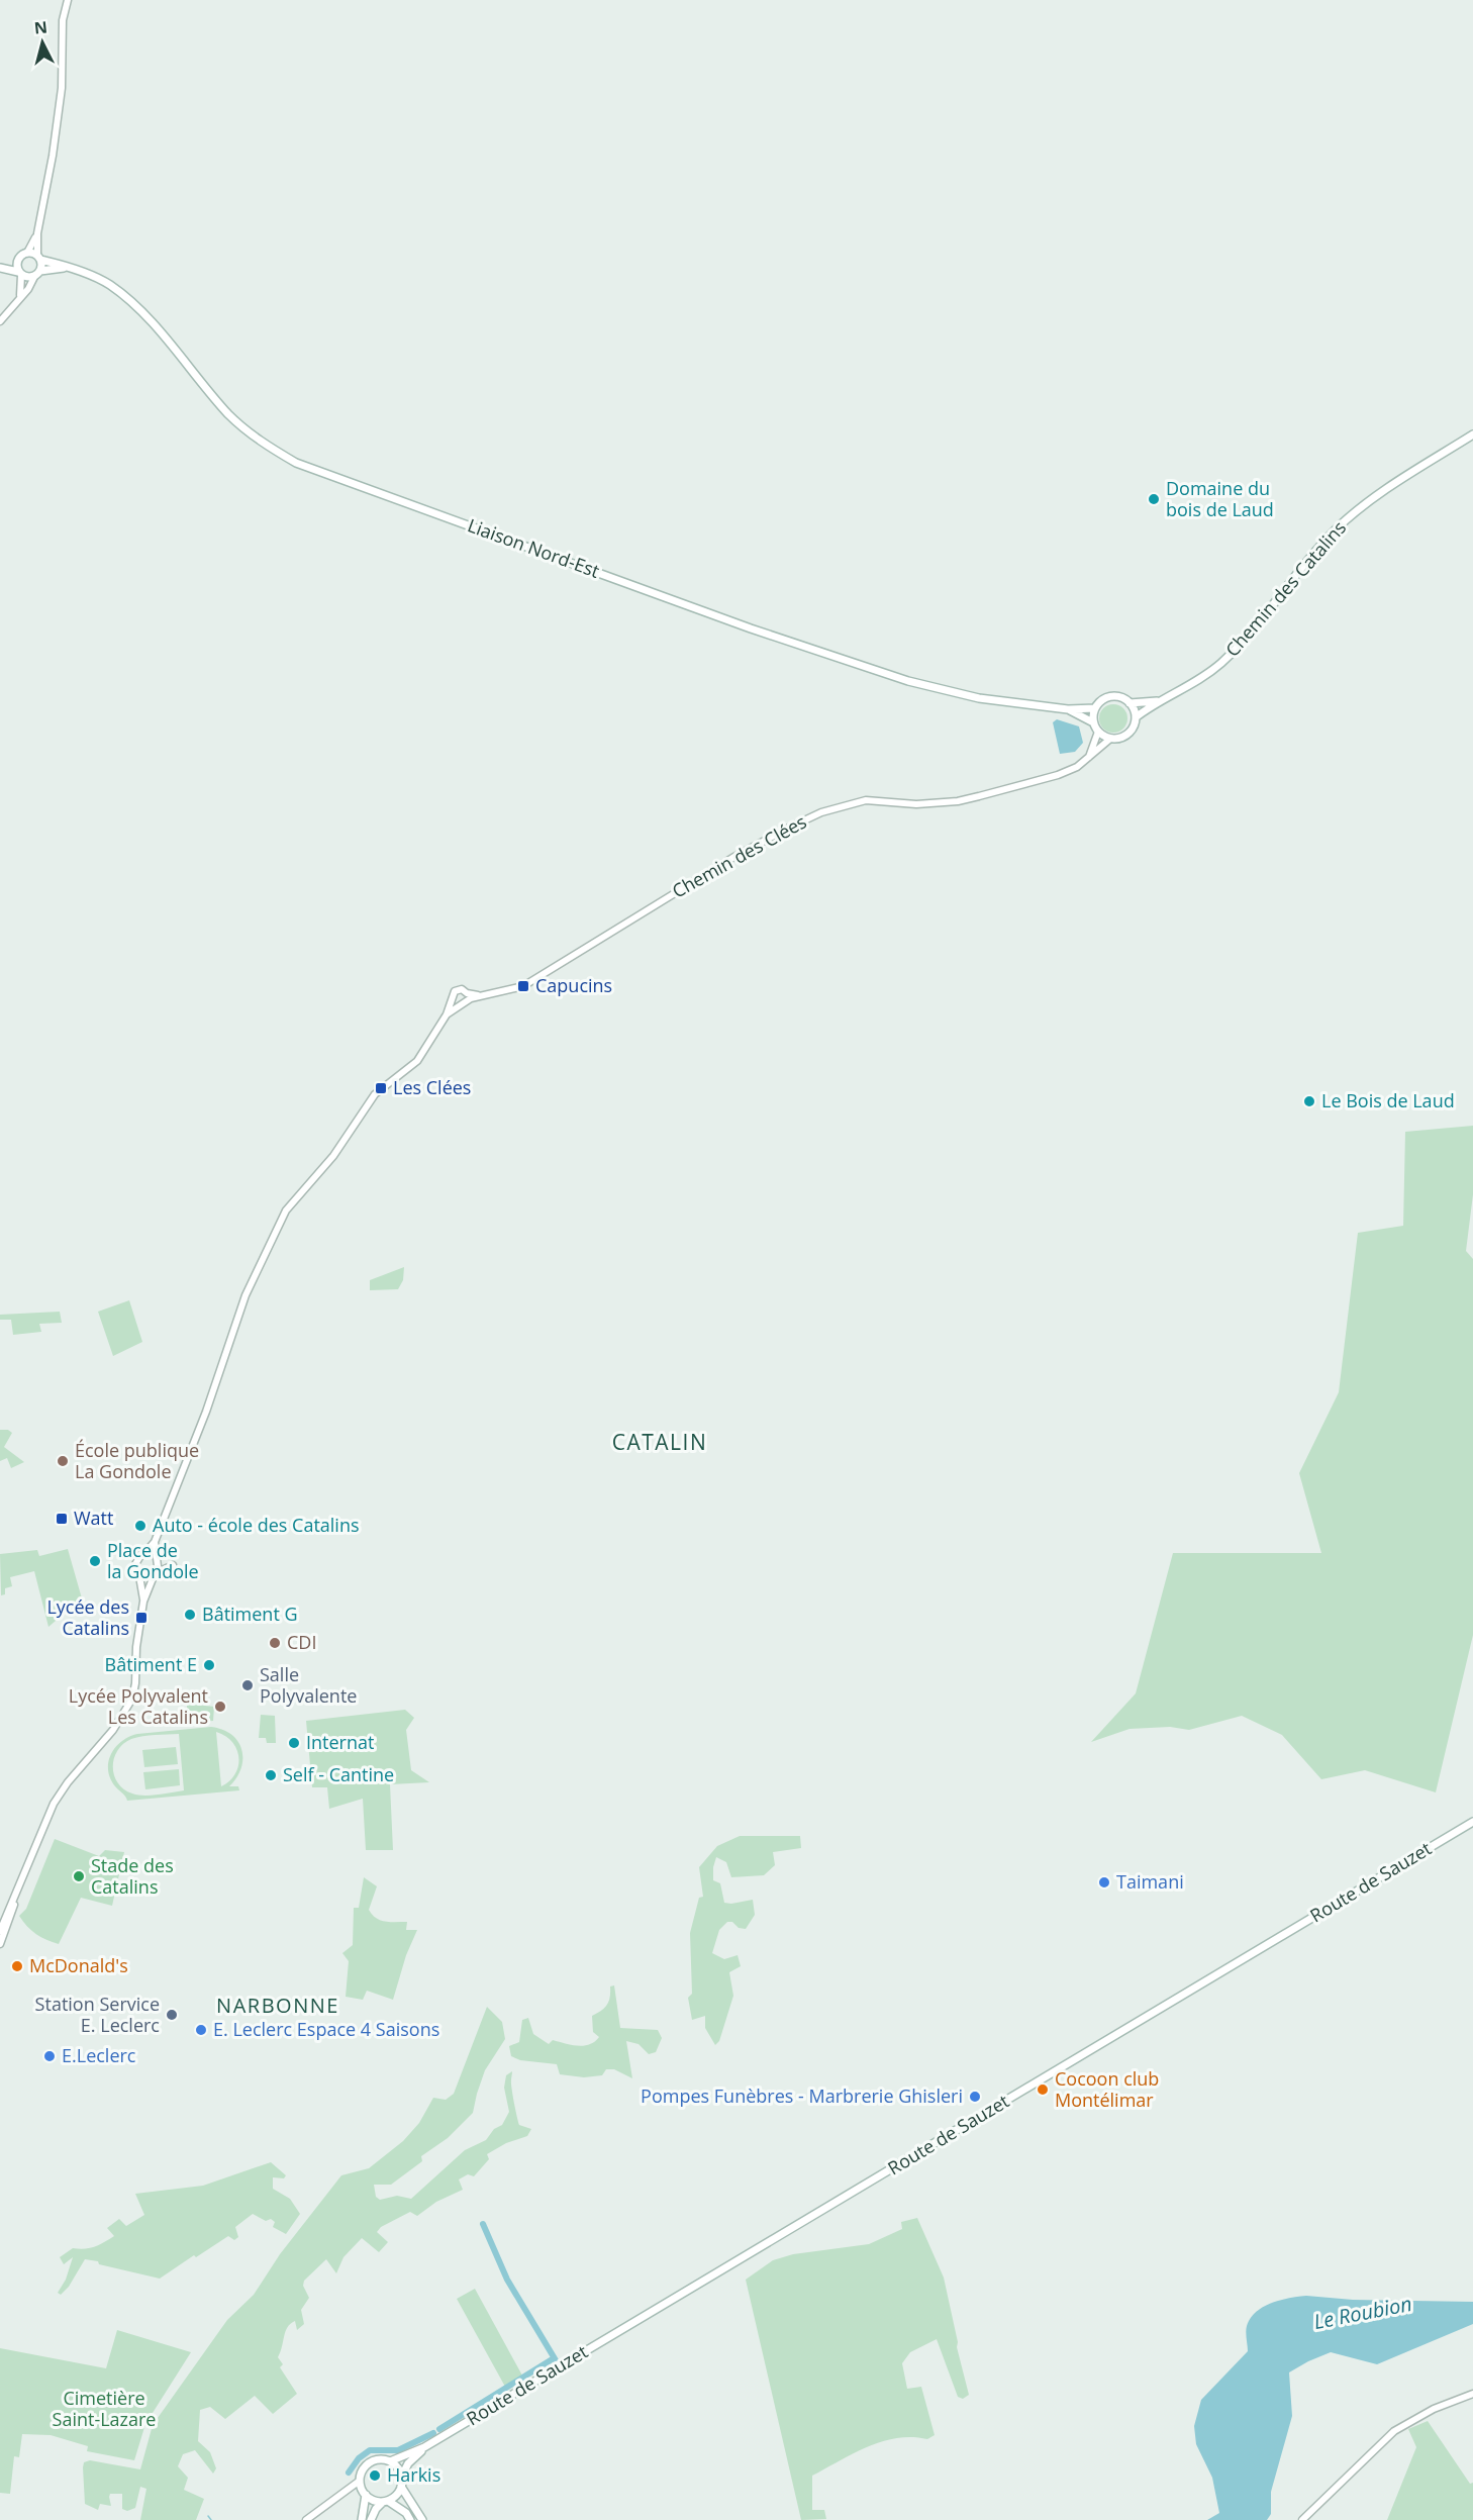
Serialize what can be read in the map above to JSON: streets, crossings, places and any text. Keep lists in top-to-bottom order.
{
  "streets": {
    "main road": ["Liaison Nord-Est", "Chemin des Catalins", "Route de Sauzet"],
    "street": ["Chemin des Clées"]
  },
  "crossings": [
    ["Liaison Nord-Est", "Chemin des Catalins"],
    ["Liaison Nord-Est", "Chemin des Clées"],
    ["Chemin des Catalins", "Chemin des Clées"]
  ],
  "districts": ["CATALIN", "NARBONNE"],
  "water": ["Le Roubion"],
  "parks": ["Cimetière Saint-Lazare"],
  "places": {
    "other": [
      "Domaine du bois de Laud",
      "Le Bois de Laud",
      "École publique La Gondole",
      "Auto - école des Catalins",
      "Place de la Gondole",
      "Bâtiment G",
      "CDI",
      "Bâtiment E",
      "Salle Polyvalente",
      "Lycée Polyvalent Les Catalins",
      "Internat",
      "Self - Cantine",
      "Stade des Catalins",
      "Taimani",
      "McDonald's",
      "Station Service E. Leclerc",
      "E. Leclerc Espace 4 Saisons",
      "E.Leclerc",
      "Cocoon club Montélimar",
      "Pompes Funèbres - Marbrerie Ghisleri",
      "Harkis"
    ],
    "transit": [
      "Capucins",
      "Les Clées",
      "Watt",
      "Lycée des Catalins"
    ]
  },
  "north": "top"
}
